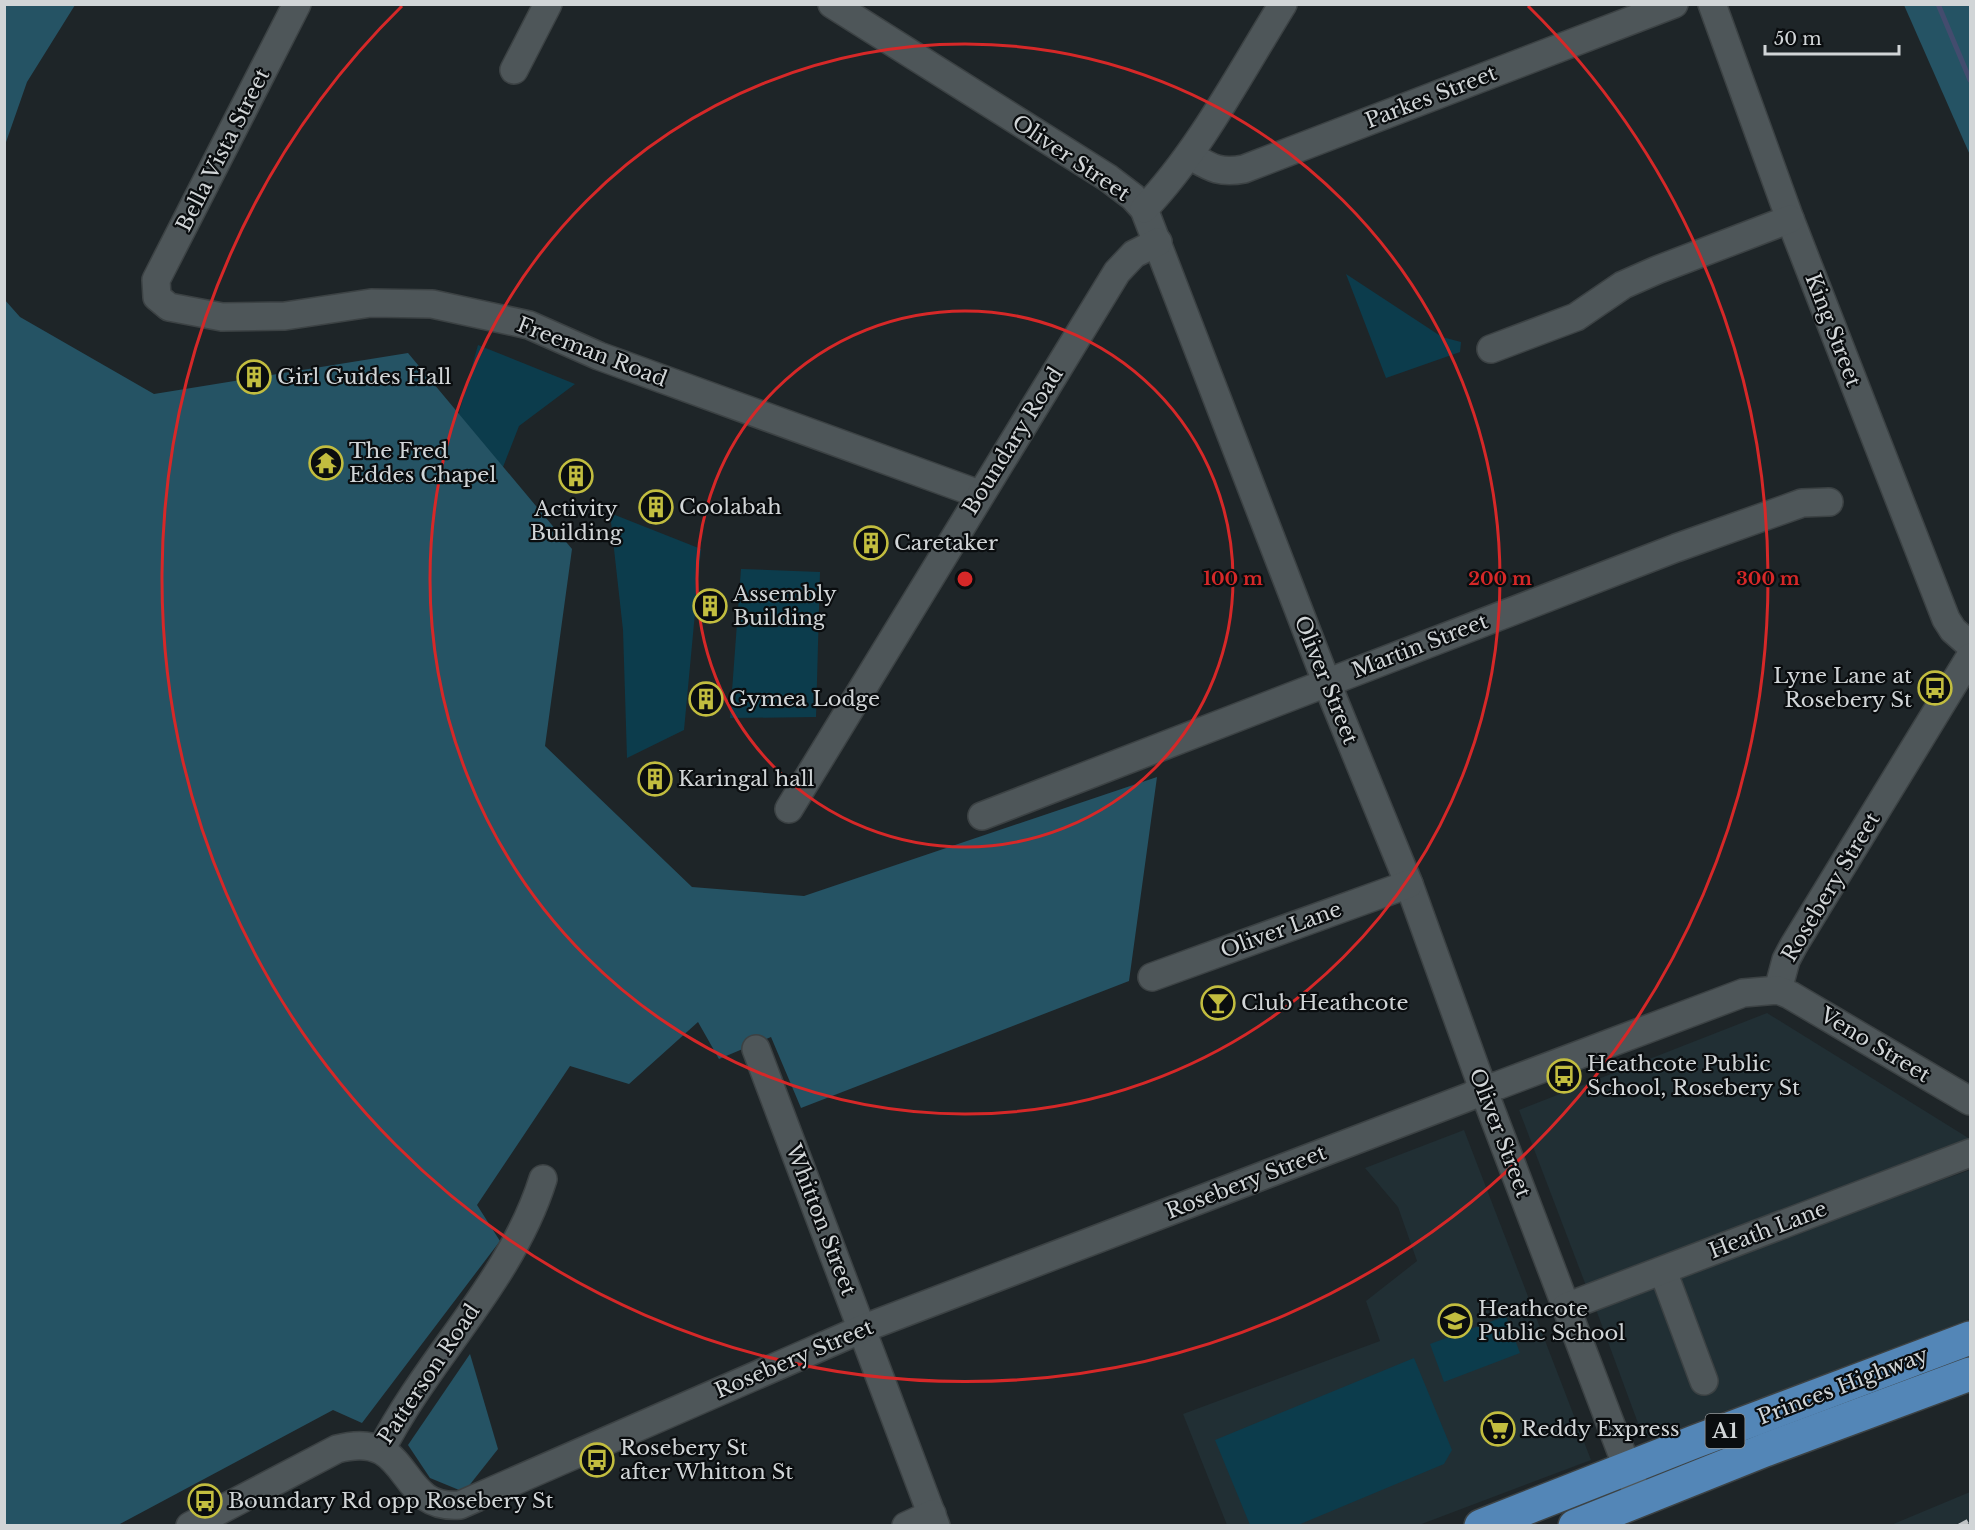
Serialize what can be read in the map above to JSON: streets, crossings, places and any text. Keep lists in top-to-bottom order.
{
  "streets": {
    "highway": ["Princes Highway", "A1"],
    "street": [
      "Parkes Street",
      "Bella Vista Street",
      "Oliver Street",
      "King Street",
      "Freeman Road",
      "Boundary Road",
      "Martin Street",
      "Rosebery Street",
      "Oliver Lane",
      "Veno Street",
      "Whitton Street",
      "Heath Lane",
      "Patterson Road"
    ]
  },
  "crossings": [
    ["Bella Vista Street", "Freeman Road"],
    ["Oliver Street", "Boundary Road"],
    ["Oliver Street", "Martin Street"],
    ["Oliver Street", "Rosebery Street"],
    ["Oliver Street", "Oliver Lane"],
    ["Oliver Street", "Heath Lane"],
    ["Oliver Street", "Princes Highway"],
    ["King Street", "Rosebery Street"],
    ["Freeman Road", "Boundary Road"],
    ["Rosebery Street", "Veno Street"],
    ["Rosebery Street", "Whitton Street"],
    ["Rosebery Street", "Patterson Road"]
  ],
  "places": {
    "building": [
      "Girl Guides Hall",
      "Activity Building",
      "Coolabah",
      "Caretaker",
      "Assembly Building",
      "Gymea Lodge",
      "Karingal hall"
    ],
    "temple": ["The Fred Eddes Chapel"],
    "bus stop": [
      "Lyne Lane at Rosebery St",
      "Heathcote Public School, Rosebery St",
      "Rosebery St after Whitton St",
      "Boundary Rd opp Rosebery St"
    ],
    "bar": ["Club Heathcote"],
    "school or university": ["Heathcote Public School"],
    "supermarket": ["Reddy Express"]
  },
  "scale_bar": "50 m",
  "rings": ["100 m", "200 m", "300 m"]
}
